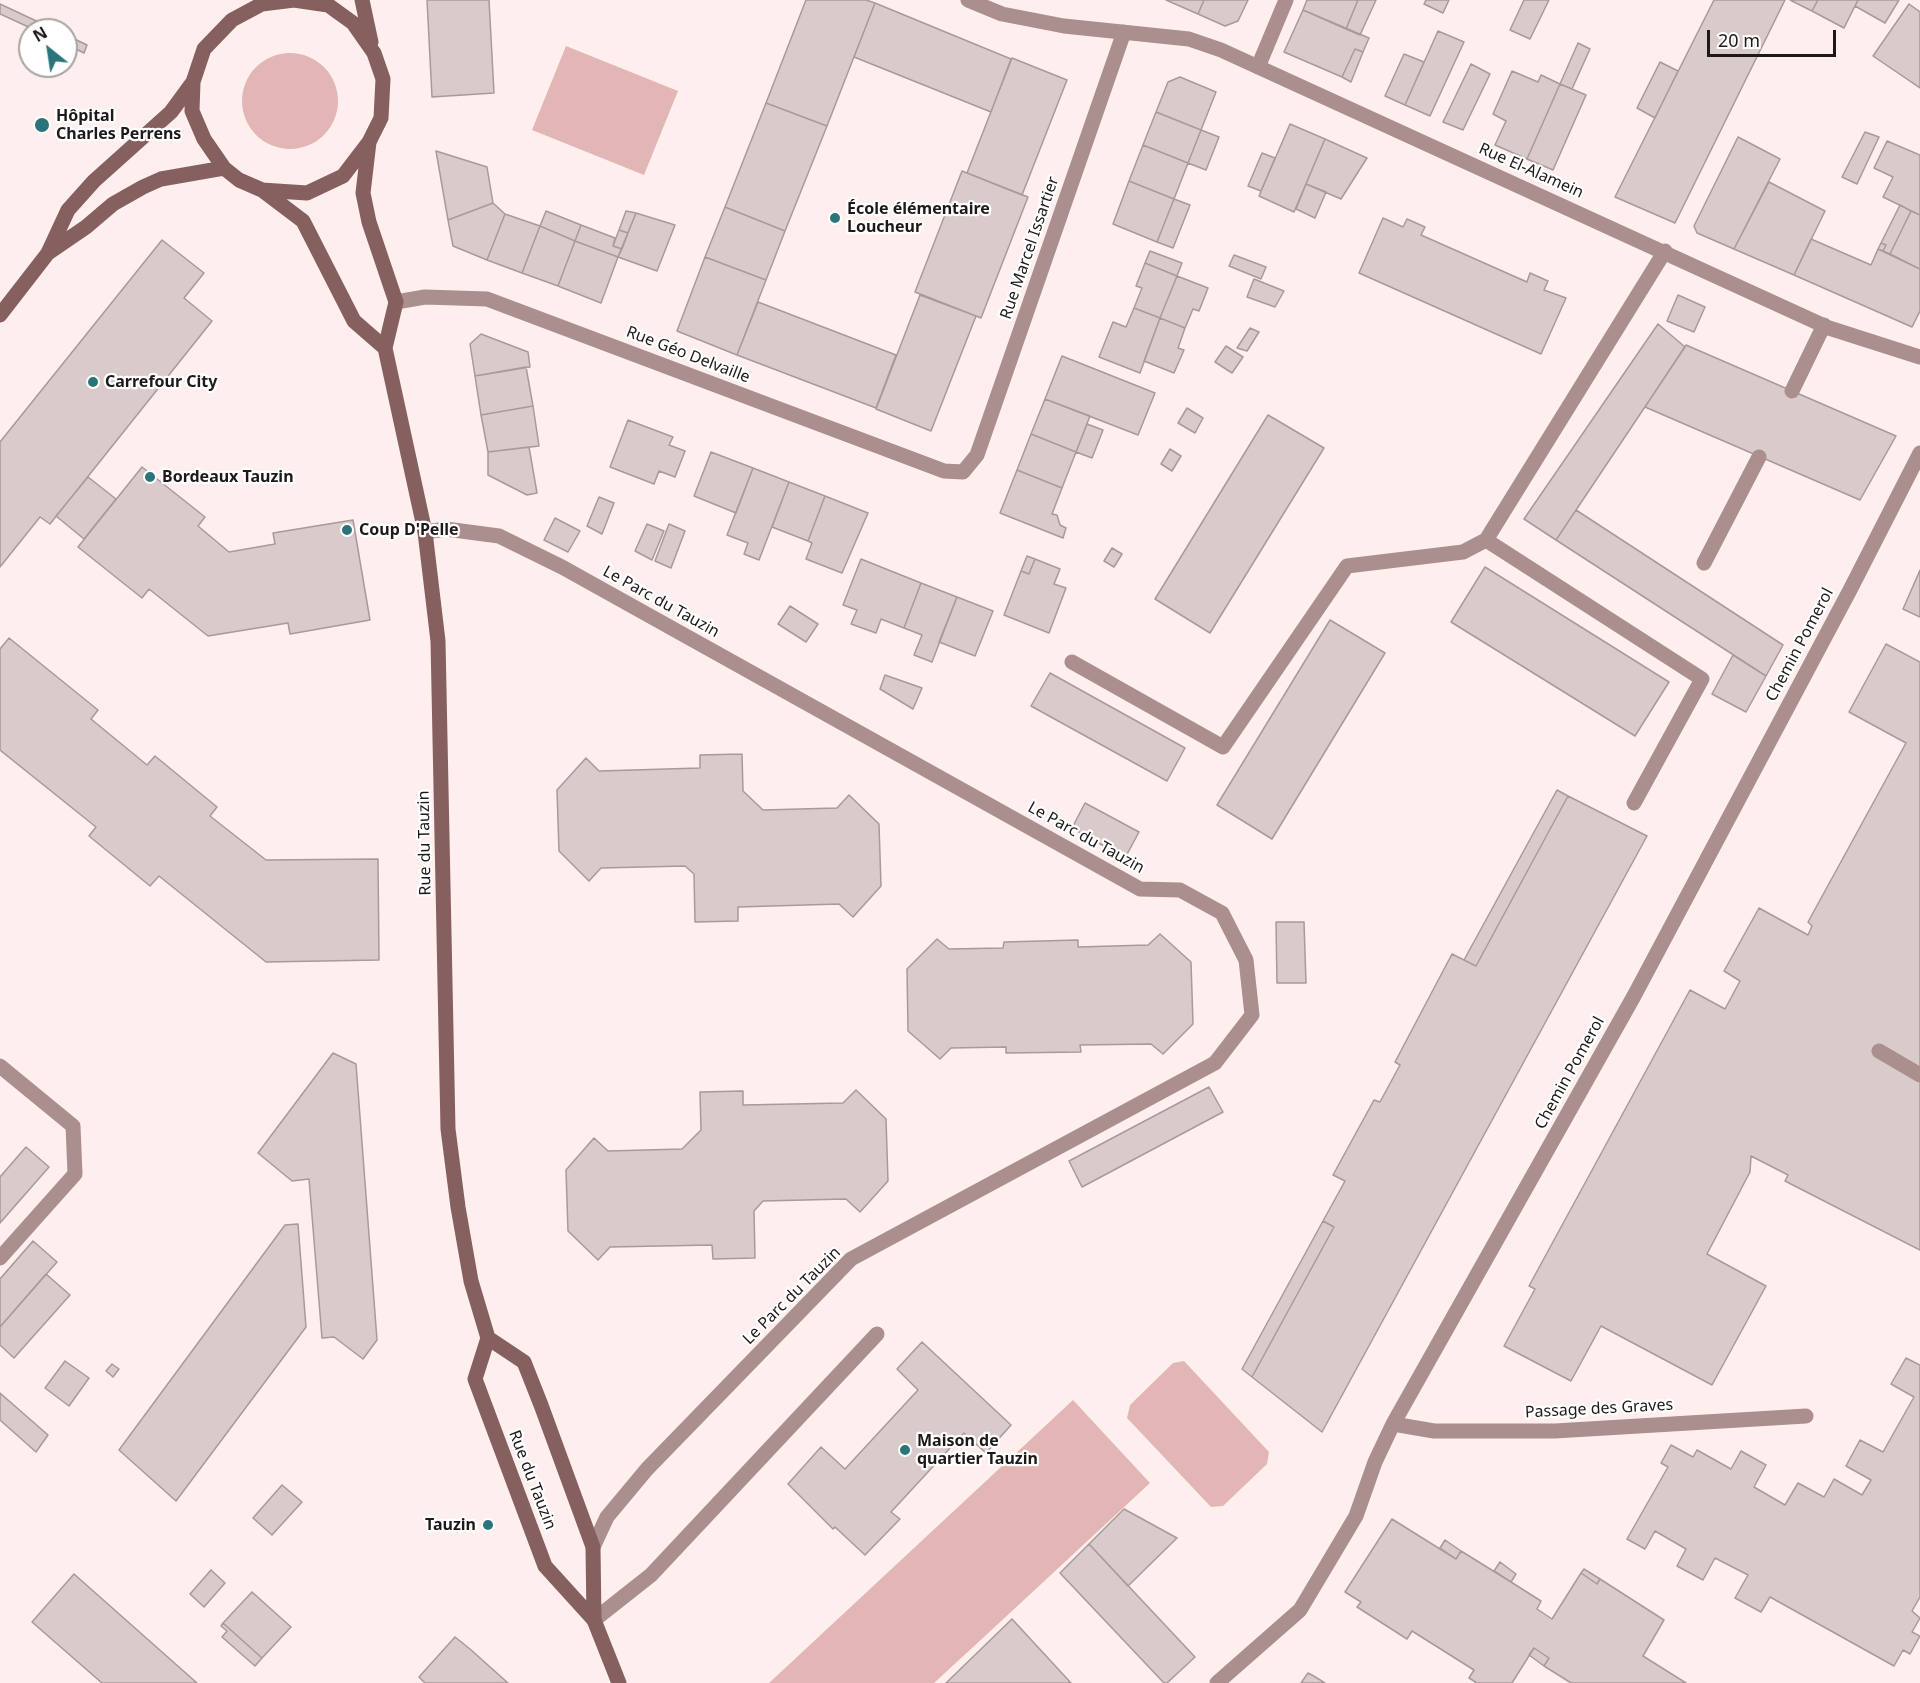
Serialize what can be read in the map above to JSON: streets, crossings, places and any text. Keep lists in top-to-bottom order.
{
  "streets": {
    "street": [
      "Rue El-Alamein",
      "Rue Marcel Issartier",
      "Rue Géo Delvaille",
      "Le Parc du Tauzin",
      "Chemin Pomerol",
      "Rue du Tauzin",
      "Passage des Graves"
    ]
  },
  "crossings": [
    ["Rue El-Alamein", "Rue Marcel Issartier"],
    ["Rue Marcel Issartier", "Rue Géo Delvaille"],
    ["Rue Géo Delvaille", "Rue du Tauzin"],
    ["Le Parc du Tauzin", "Rue du Tauzin"],
    ["Chemin Pomerol", "Passage des Graves"]
  ],
  "places": [
    "Hôpital Charles Perrens",
    "École élémentaire Loucheur",
    "Carrefour City",
    "Bordeaux Tauzin",
    "Coup D'Pelle",
    "Maison de quartier Tauzin",
    "Tauzin"
  ],
  "scale_bar": "20 m",
  "north": "top left"
}
